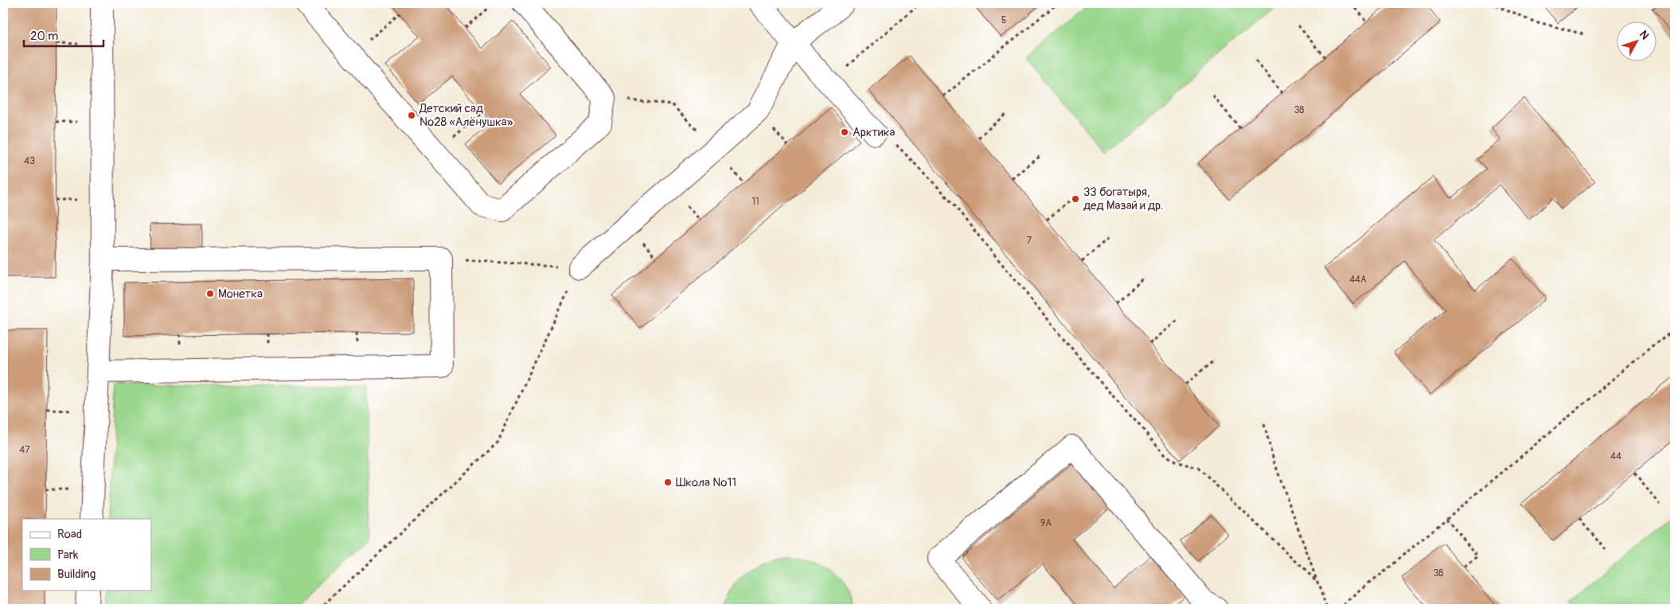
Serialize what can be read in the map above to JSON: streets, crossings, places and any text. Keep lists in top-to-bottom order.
{
  "places": [
    "Детский сад №28 «Алёнушка»",
    "Арктика",
    "33 богатыря, дед Мазай и др.",
    "Монетка",
    "Школа №11"
  ],
  "house_numbers": [
    "5",
    "38",
    "43",
    "11",
    "7",
    "44А",
    "47",
    "44",
    "9А",
    "38"
  ],
  "legend": ["Road", "Park", "Building"],
  "scale_bar": "20 m",
  "north": "top right"
}
